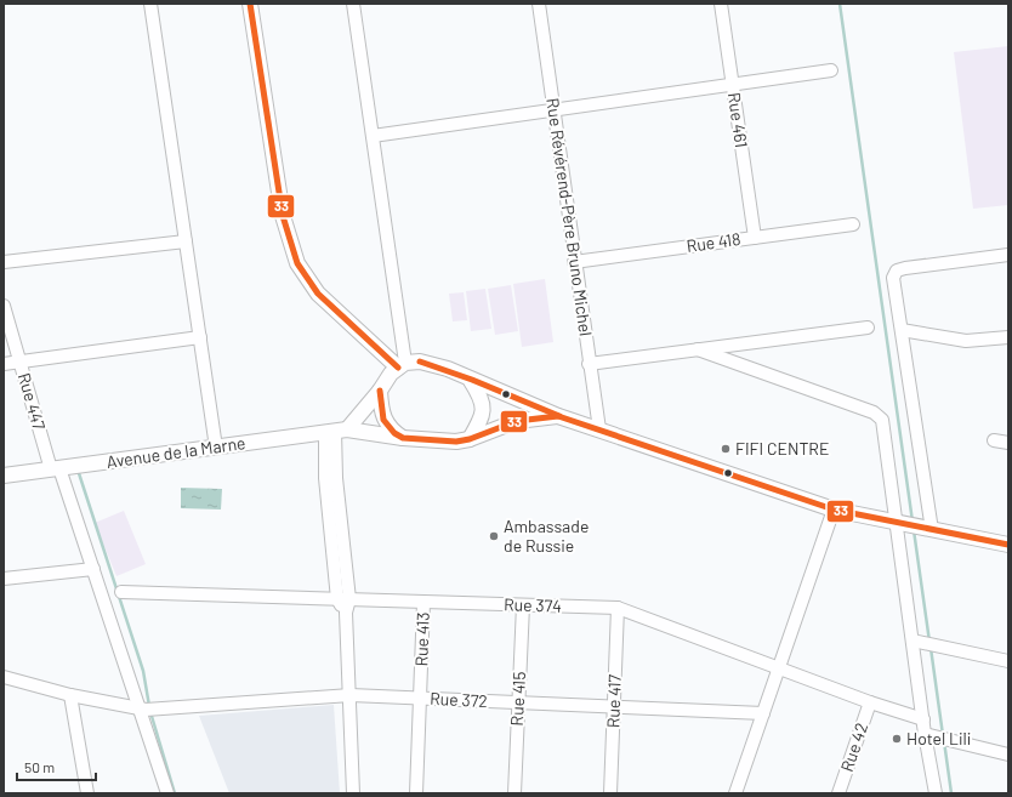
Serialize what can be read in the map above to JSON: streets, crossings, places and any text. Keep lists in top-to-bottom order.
{
  "streets": {
    "street": [
      "Rue 461",
      "Rue Révérend-Père Bruno Michel",
      "Rue 418",
      "Rue 447",
      "Avenue de la Marne",
      "Rue 374",
      "Rue 413",
      "Rue 415",
      "Rue 372",
      "Rue 417",
      "Rue 42"
    ]
  },
  "crossings": [
    ["Rue 461", "Rue 418"],
    ["Rue Révérend-Père Bruno Michel", "Rue 418"],
    ["Rue 447", "Avenue de la Marne"],
    ["Rue 447", "Rue 372"],
    ["Rue 374", "Rue 413"],
    ["Rue 374", "Rue 415"],
    ["Rue 374", "Rue 417"],
    ["Rue 374", "Rue 42"],
    ["Rue 413", "Rue 372"],
    ["Rue 415", "Rue 372"],
    ["Rue 372", "Rue 417"]
  ],
  "places": ["FIFI CENTRE", "Ambassade de Russie", "Hotel Lili"],
  "lines": ["transit line 33"],
  "scale_bar": "50 m"
}
